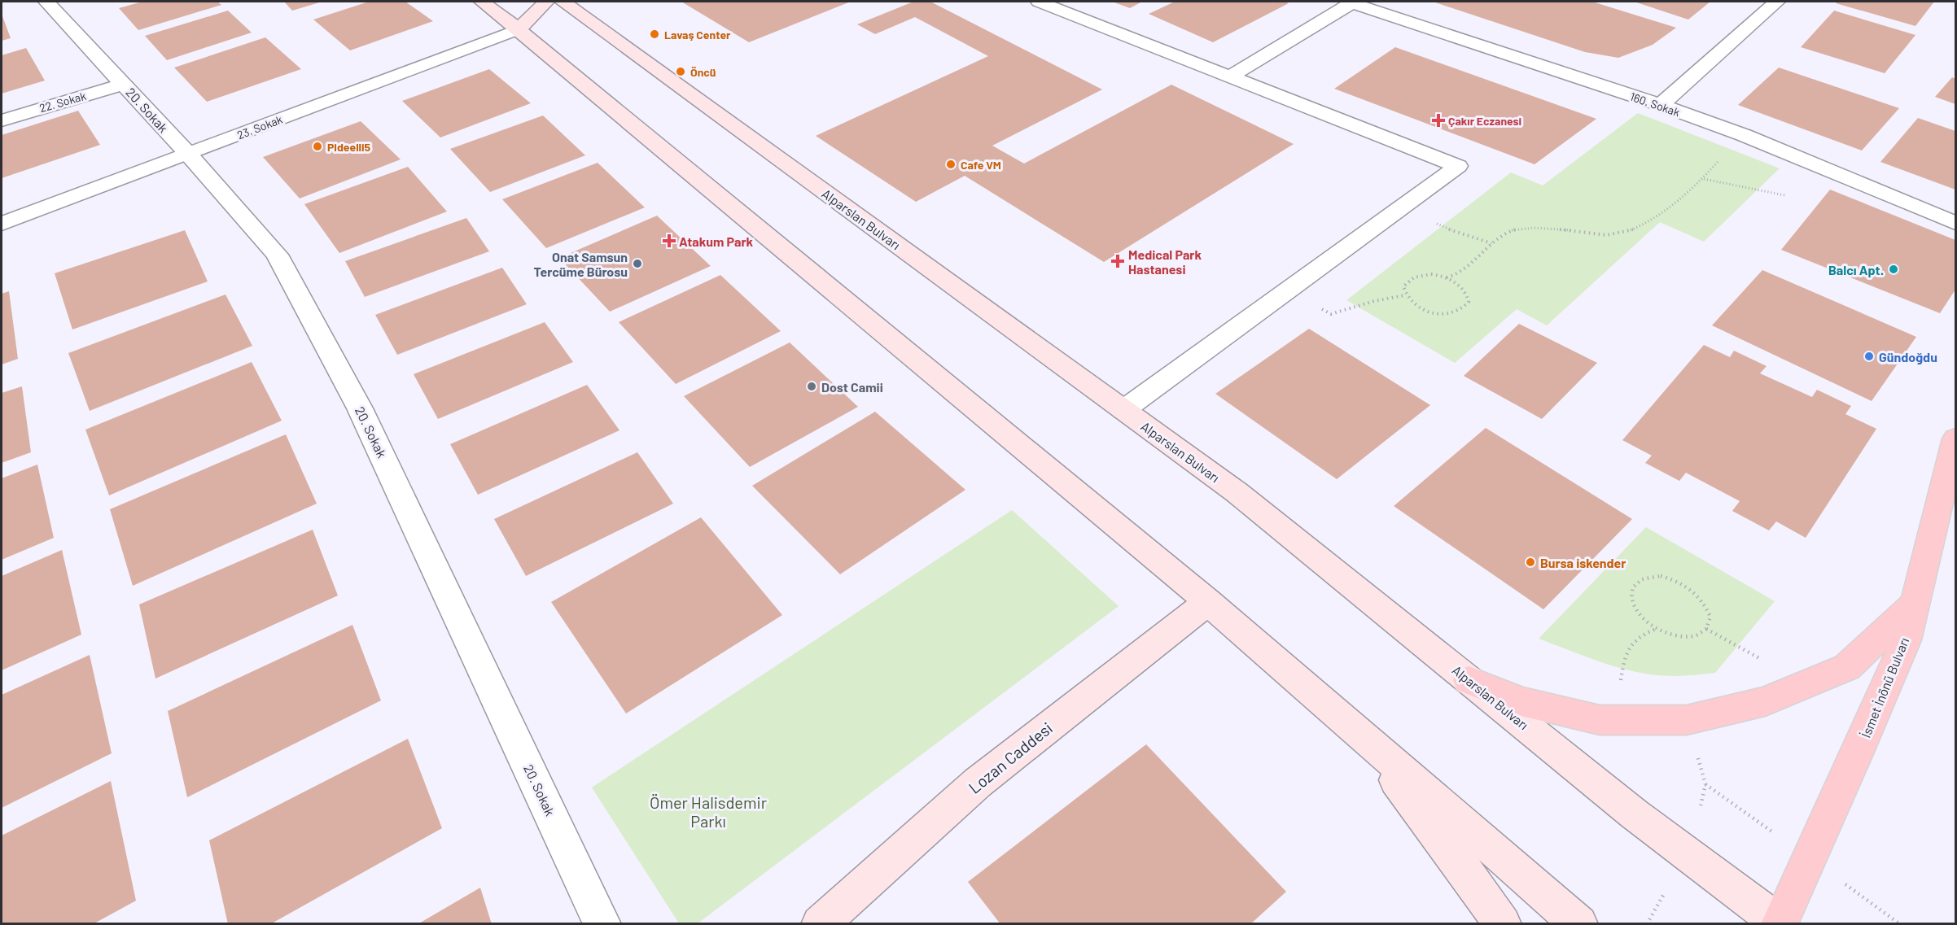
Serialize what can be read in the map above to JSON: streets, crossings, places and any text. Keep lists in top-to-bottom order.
{
  "streets": {
    "main road": ["Alparslan Bulvarı", "İsmet İnönü Bulvarı", "Lozan Caddesi"],
    "street": [
      "22. Sokak",
      "160. Sokak",
      "20. Sokak",
      "23. Sokak"
    ]
  },
  "crossings": [
    ["22. Sokak", "20. Sokak"],
    ["20. Sokak", "23. Sokak"],
    ["Alparslan Bulvarı", "İsmet İnönü Bulvarı"]
  ],
  "parks": ["Ömer Halisdemir Parkı"],
  "places": {
    "other": [
      "Lavaş Center",
      "Öncü",
      "Pideelli5",
      "Cafe VM",
      "Onat Samsun Tercüme Bürosu",
      "Balcı Apt.",
      "Gündoğdu",
      "Dost Camii",
      "Bursa iskender"
    ],
    "health": ["Çakır Eczanesi", "Atakum Park", "Medical Park Hastanesi"]
  }
}
